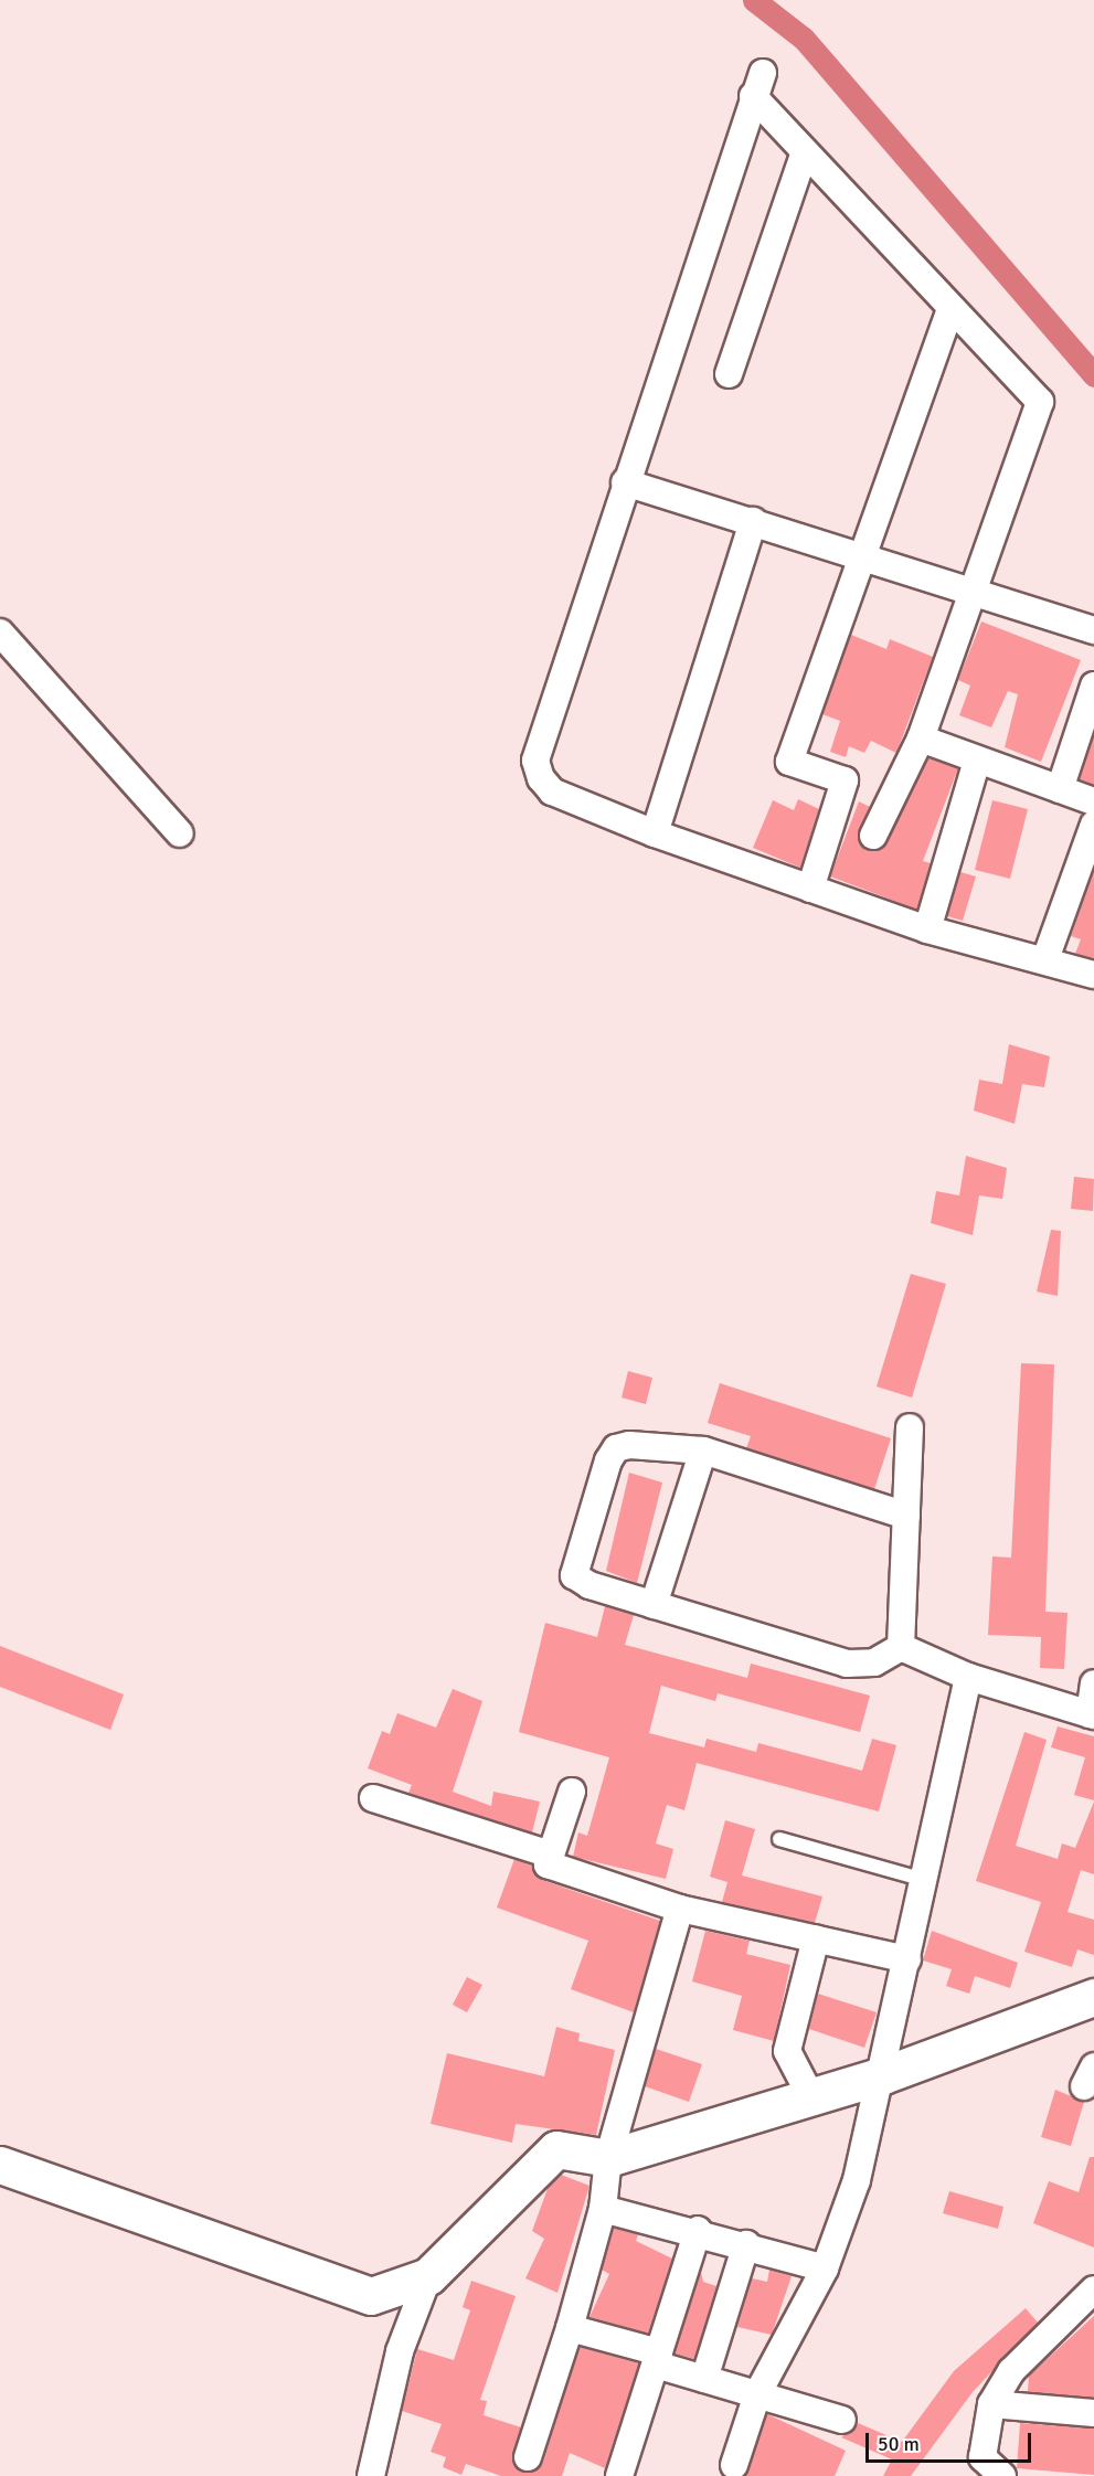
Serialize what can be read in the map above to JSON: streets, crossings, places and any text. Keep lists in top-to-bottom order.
{
  "scale_bar": "50 m"
}
